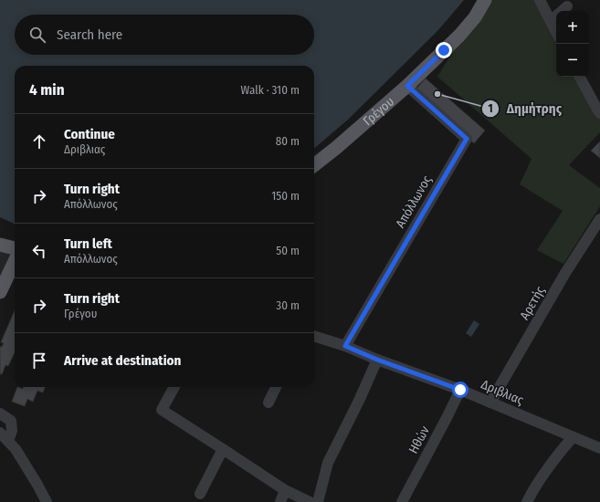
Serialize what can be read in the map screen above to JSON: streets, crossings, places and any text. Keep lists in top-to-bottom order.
{
  "streets": {
    "main road": ["Γρέγου"],
    "street": [
      "Απόλλωνος",
      "Αρετής",
      "Δριβλιας",
      "Ηθών"
    ]
  },
  "crossings": [
    ["Γρέγου", "Απόλλωνος"],
    ["Απόλλωνος", "Δριβλιας"],
    ["Αρετής", "Δριβλιας"],
    ["Δριβλιας", "Ηθών"]
  ],
  "places": ["Δημήτρης"],
  "page": {
    "map_buttons": ["+", "−"],
    "search": "Search here",
    "heading": ["4 min", "Walk · 310 m"],
    "list": [
      ["Continue", "Δριβλιας", "80 m"],
      ["Turn right", "Απόλλωνος", "150 m"],
      ["Turn left", "Απόλλωνος", "50 m"],
      ["Turn right", "Γρέγου", "30 m"],
      "Arrive at destination"
    ]
  }
}
